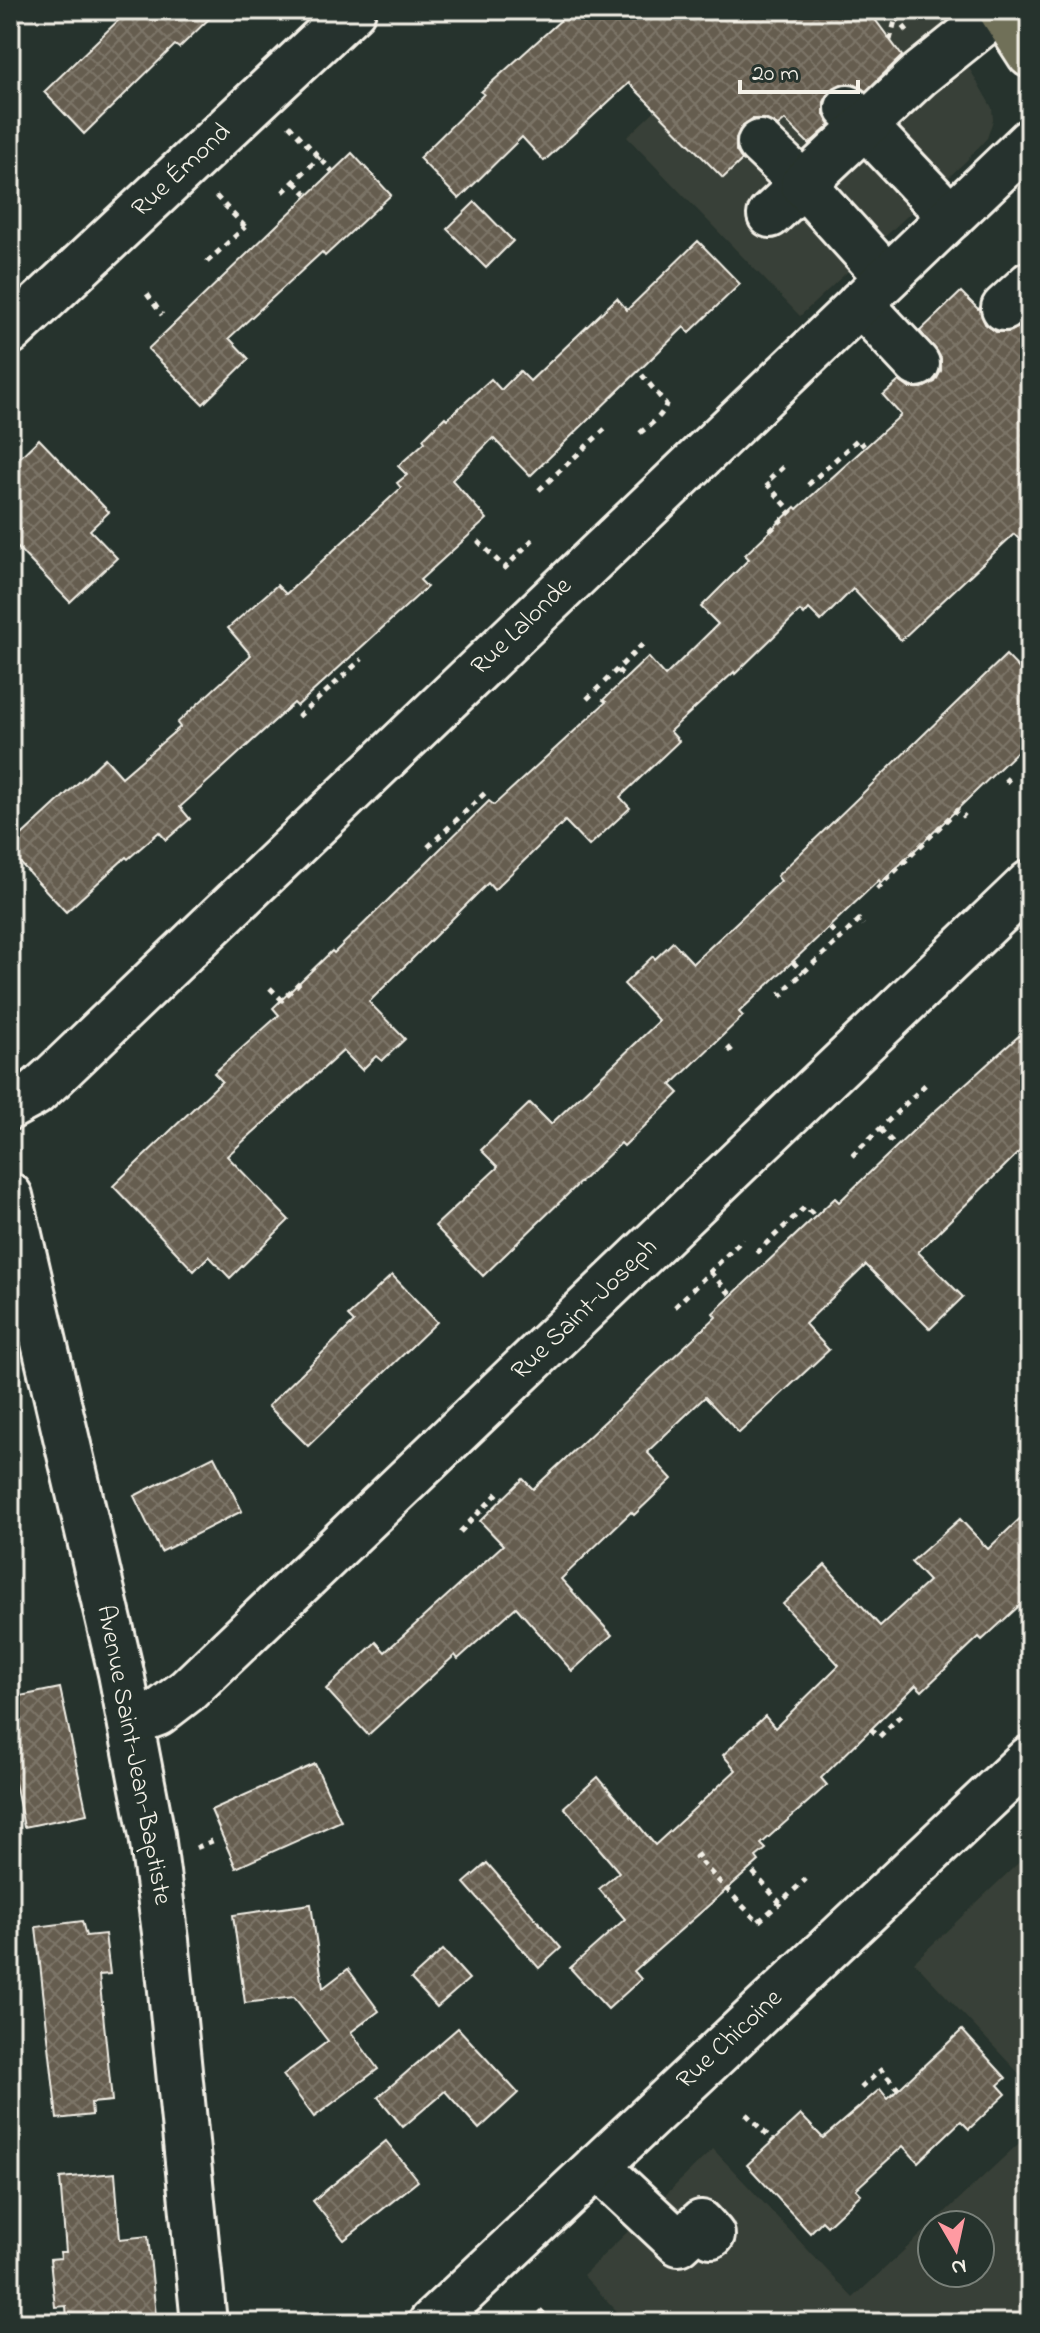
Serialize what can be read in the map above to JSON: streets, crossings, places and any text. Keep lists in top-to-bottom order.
{
  "streets": {
    "street": [
      "Rue Émond",
      "Rue Lalonde",
      "Rue Saint-Joseph",
      "Avenue Saint-Jean-Baptiste",
      "Rue Chicoine"
    ]
  },
  "crossings": [
    ["Rue Saint-Joseph", "Avenue Saint-Jean-Baptiste"]
  ],
  "scale_bar": "20 m",
  "north": "bottom"
}
